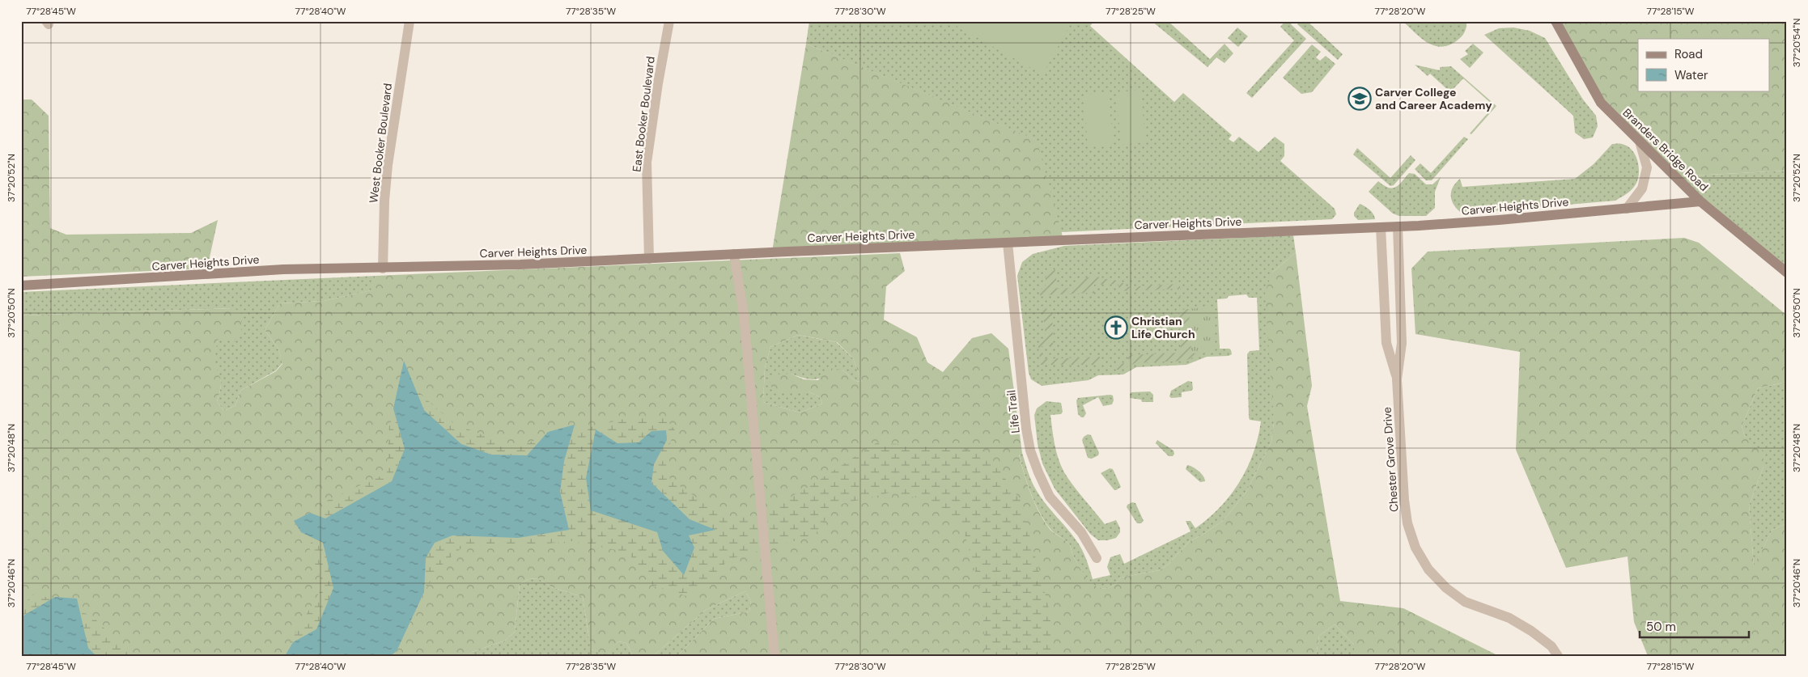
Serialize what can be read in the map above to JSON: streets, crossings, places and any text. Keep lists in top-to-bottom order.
{
  "streets": {
    "street": [
      "East Booker Boulevard",
      "West Booker Boulevard",
      "Branders Bridge Road",
      "Carver Heights Drive",
      "Life Trail",
      "Chester Grove Drive"
    ]
  },
  "crossings": [
    ["East Booker Boulevard", "Carver Heights Drive"],
    ["West Booker Boulevard", "Carver Heights Drive"],
    ["Branders Bridge Road", "Carver Heights Drive"],
    ["Carver Heights Drive", "Life Trail"],
    ["Carver Heights Drive", "Chester Grove Drive"]
  ],
  "places": {
    "school or university": ["Carver College and Career Academy"],
    "church": ["Christian Life Church"]
  },
  "legend": ["Road", "Water"],
  "scale_bar": "50 m",
  "coordinates": [
    "77°28'45\"W",
    "77°28'40\"W",
    "77°28'35\"W",
    "77°28'30\"W",
    "77°28'25\"W",
    "77°28'20\"W",
    "77°28'15\"W",
    "37°20'54\"N",
    "37°20'52\"N",
    "37°20'50\"N",
    "37°20'48\"N",
    "37°20'46\"N"
  ]
}
